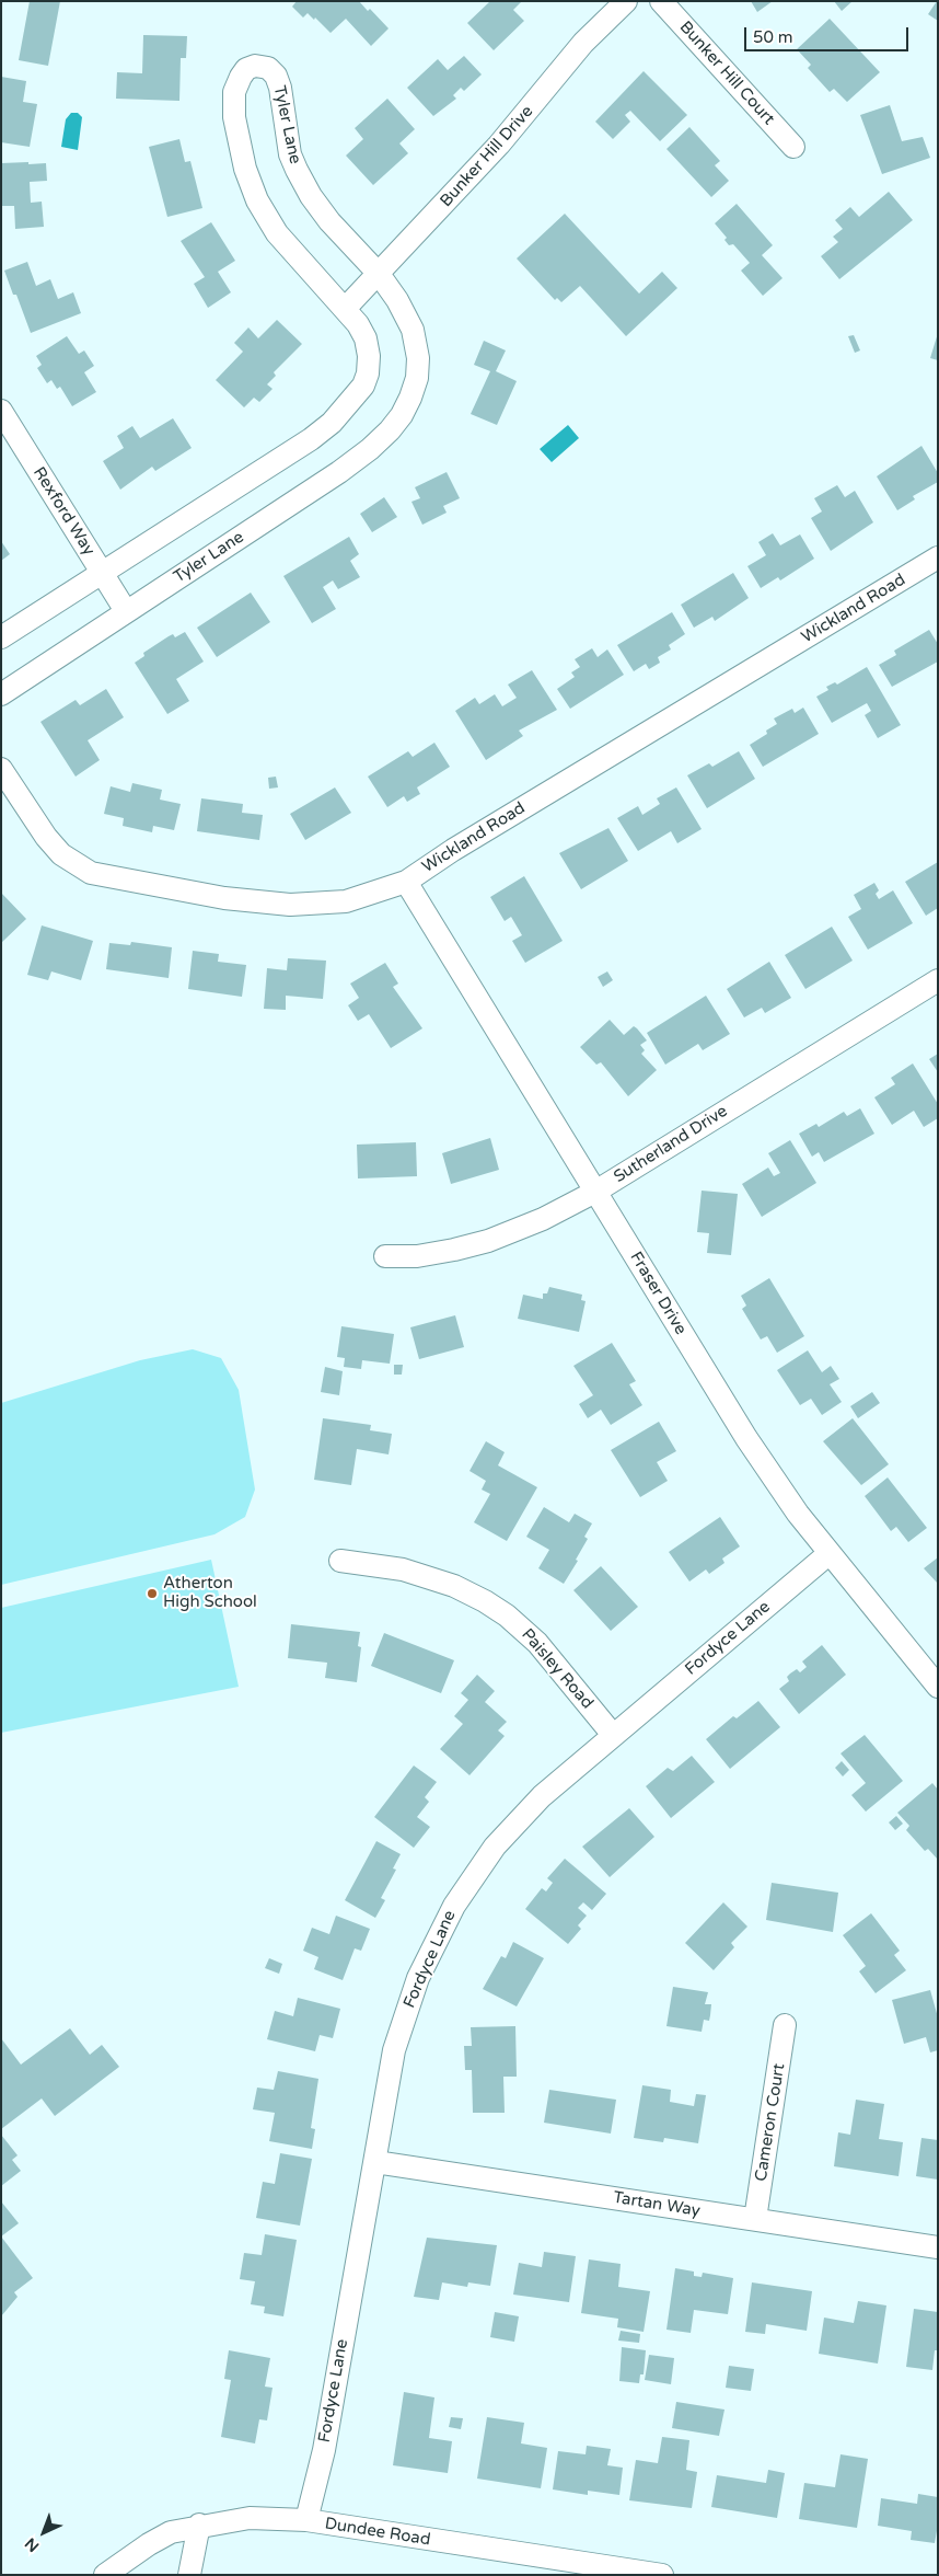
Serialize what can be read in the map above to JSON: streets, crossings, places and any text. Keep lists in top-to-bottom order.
{
  "streets": {
    "street": [
      "Bunker Hill Court",
      "Tyler Lane",
      "Bunker Hill Drive",
      "Rexford Way",
      "Wickland Road",
      "Sutherland Drive",
      "Fraser Drive",
      "Fordyce Lane",
      "Paisley Road",
      "Cameron Court",
      "Tartan Way",
      "Dundee Road"
    ]
  },
  "crossings": [
    ["Tyler Lane", "Bunker Hill Drive"],
    ["Tyler Lane", "Rexford Way"],
    ["Wickland Road", "Fraser Drive"],
    ["Sutherland Drive", "Fraser Drive"],
    ["Fraser Drive", "Fordyce Lane"],
    ["Fordyce Lane", "Paisley Road"],
    ["Fordyce Lane", "Tartan Way"],
    ["Fordyce Lane", "Dundee Road"],
    ["Cameron Court", "Tartan Way"]
  ],
  "places": ["Atherton High School"],
  "scale_bar": "50 m",
  "north": "bottom left"
}
